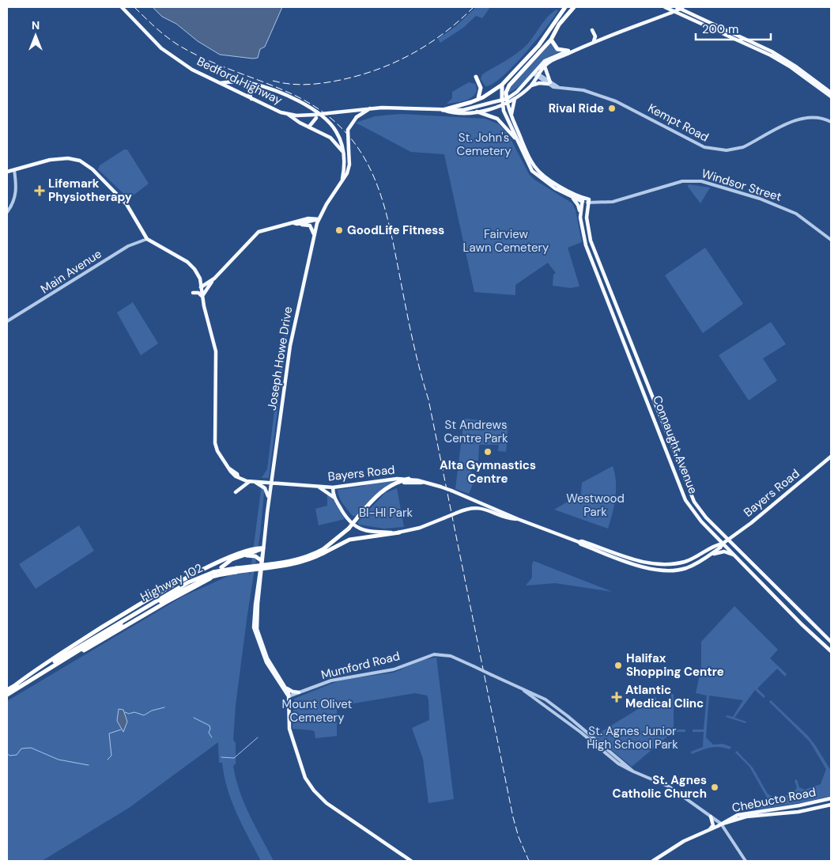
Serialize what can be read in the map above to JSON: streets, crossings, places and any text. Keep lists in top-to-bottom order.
{
  "streets": {
    "highway": ["Highway 102"],
    "main road": [
      "Bedford Highway",
      "Windsor Street",
      "Joseph Howe Drive",
      "Connaught Avenue",
      "Bayers Road",
      "Chebucto Road"
    ],
    "street": ["Kempt Road", "Main Avenue", "Mumford Road"]
  },
  "crossings": [
    ["Windsor Street", "Connaught Avenue"],
    ["Joseph Howe Drive", "Bayers Road"],
    ["Joseph Howe Drive", "Mumford Road"],
    ["Connaught Avenue", "Bayers Road"],
    ["Bayers Road", "Highway 102"],
    ["Mumford Road", "Chebucto Road"]
  ],
  "parks": [
    "St. John's Cemetery",
    "Fairview Lawn Cemetery",
    "St Andrews Centre Park",
    "Westwood Park",
    "BI-HI Park",
    "Mount Olivet Cemetery",
    "St. Agnes Junior High School Park"
  ],
  "places": {
    "other": [
      "Rival Ride",
      "GoodLife Fitness",
      "Alta Gymnastics Centre",
      "Halifax Shopping Centre",
      "St. Agnes Catholic Church"
    ],
    "health": ["Lifemark Physiotherapy", "Atlantic Medical Clinc"]
  },
  "scale_bar": "200 m",
  "north": "top"
}
